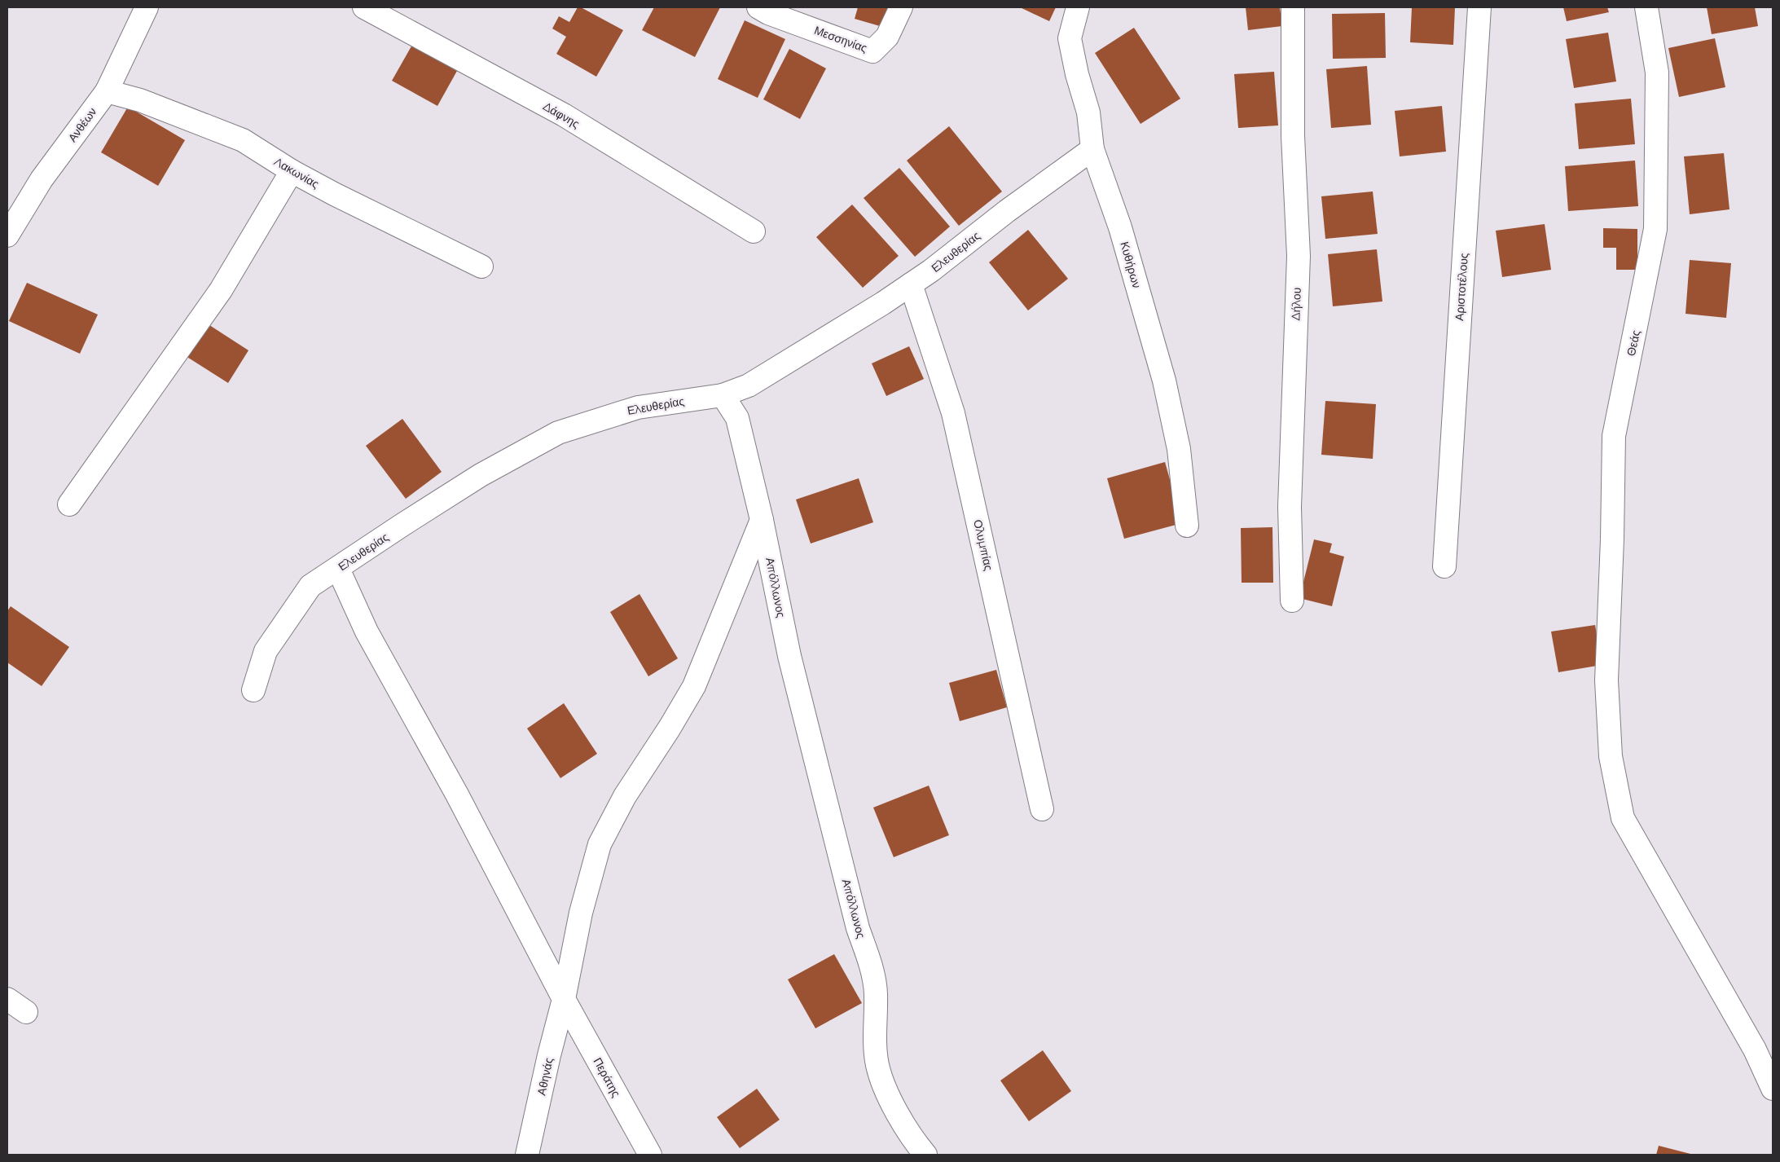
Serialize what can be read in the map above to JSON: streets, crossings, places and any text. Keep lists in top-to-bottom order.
{
  "streets": {
    "street": [
      "Μεσσηνίας",
      "Δάφνης",
      "Ανθέων",
      "Λακωνίας",
      "Ελευθερίας",
      "Κυθήρων",
      "Αριστοτέλους",
      "Δήλου",
      "Θεάς",
      "Ολυμπίας",
      "Απόλλωνος",
      "Αθηνάς",
      "Περάτης"
    ]
  },
  "crossings": [
    ["Ανθέων", "Λακωνίας"],
    ["Ελευθερίας", "Κυθήρων"],
    ["Ελευθερίας", "Ολυμπίας"],
    ["Ελευθερίας", "Περάτης"],
    ["Απόλλωνος", "Αθηνάς"],
    ["Απόλλωνος", "Περάτης"],
    ["Αθηνάς", "Περάτης"]
  ]
}
